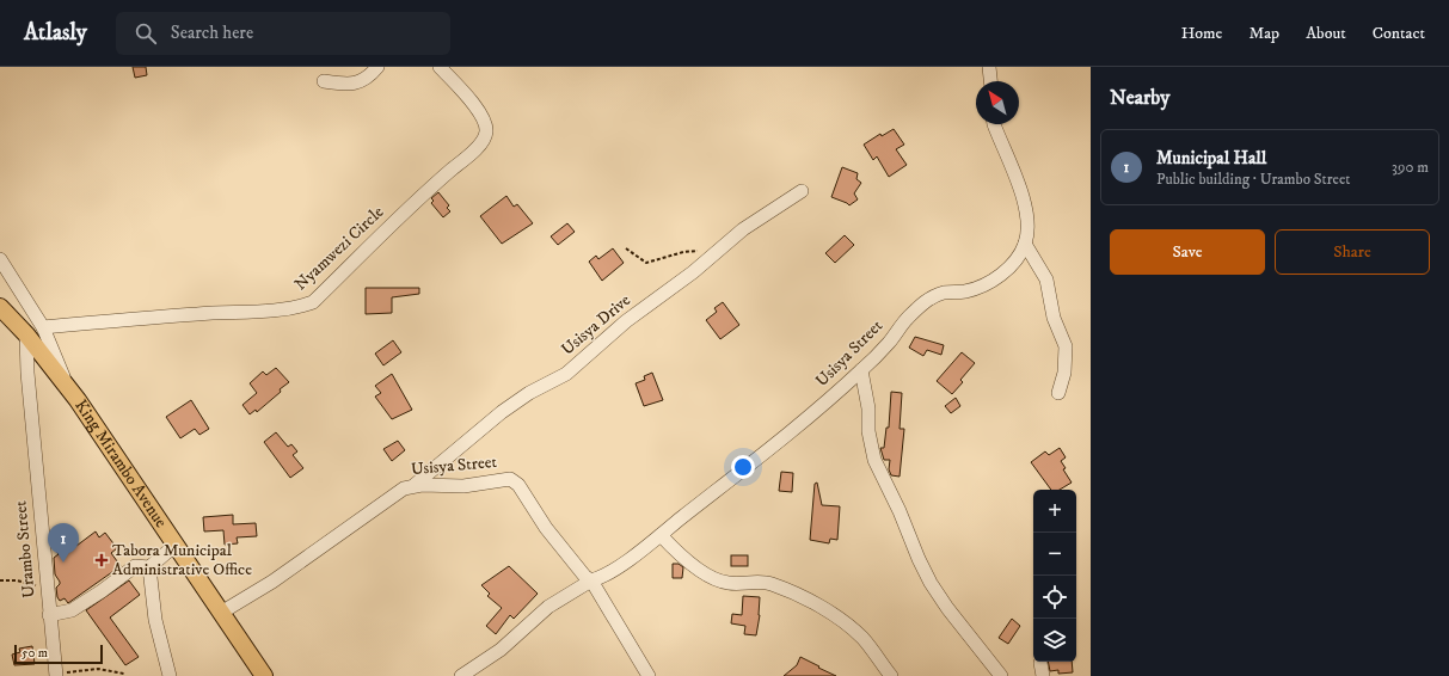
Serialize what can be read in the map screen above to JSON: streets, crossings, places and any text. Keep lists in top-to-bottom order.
{
  "streets": {
    "main road": ["King Mirambo Avenue"],
    "street": [
      "Nyamwezi Circle",
      "Usisya Drive",
      "Usisya Street",
      "Urambo Street"
    ]
  },
  "crossings": [
    ["Usisya Drive", "Usisya Street"],
    ["Usisya Street", "King Mirambo Avenue"],
    ["King Mirambo Avenue", "Urambo Street"]
  ],
  "places": {
    "health": ["Tabora Municipal Administrative Office"]
  },
  "scale_bar": "50 m",
  "north": "top left",
  "page": {
    "header": "Atlasly",
    "search": "Search here",
    "nav": [
      "Home",
      "Map",
      "About",
      "Contact"
    ],
    "heading": "Nearby",
    "list": [
      {
        "mark": "1",
        "name": "Municipal Hall",
        "note": "Public building · Urambo Street",
        "value": "390 m"
      }
    ],
    "buttons": ["Save", "Share"],
    "map_buttons": ["+", "−"],
    "pins": "1",
    "scale": "50 m"
  }
}
